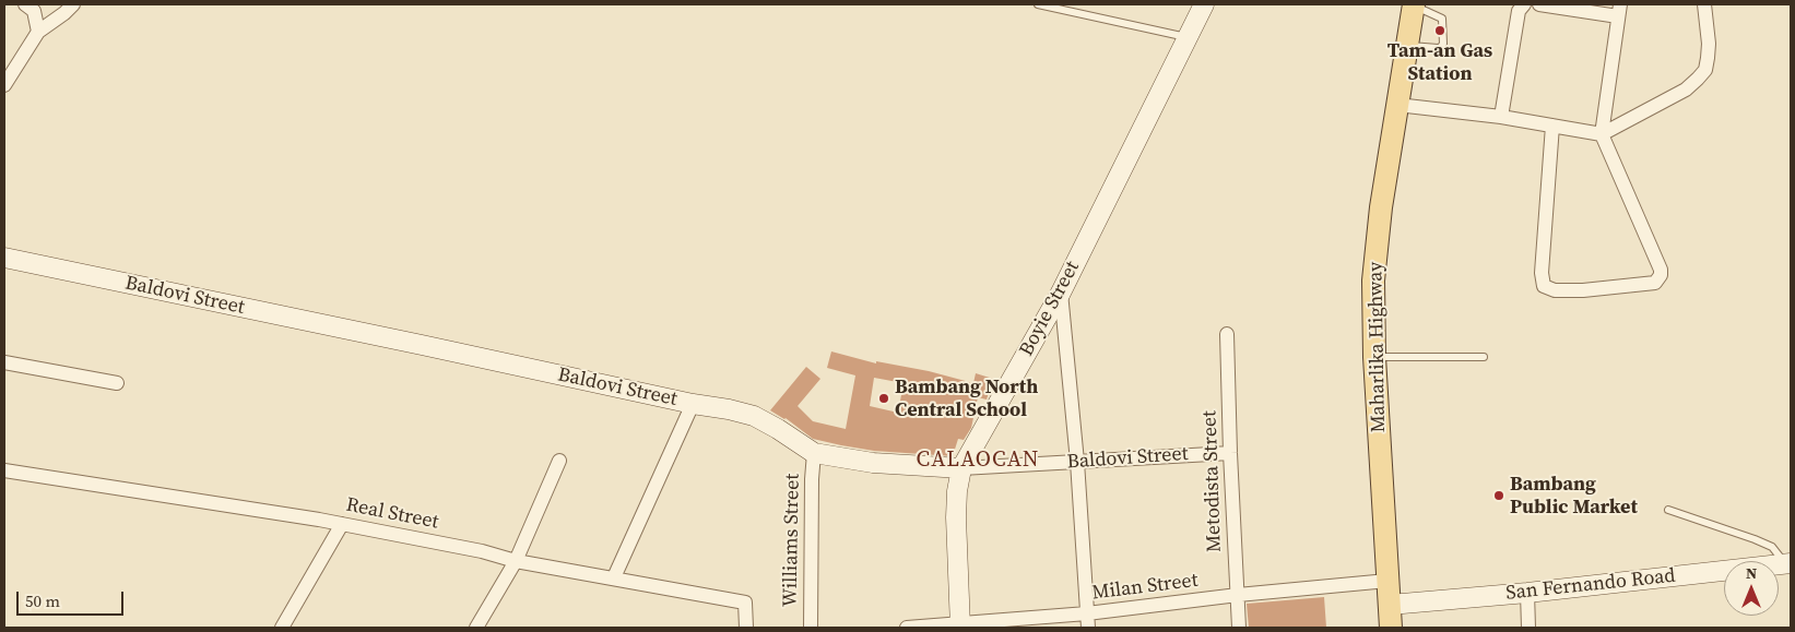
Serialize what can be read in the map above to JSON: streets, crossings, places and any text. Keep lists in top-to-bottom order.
{
  "streets": {
    "main road": ["Maharlika Highway"],
    "street": [
      "Baldovi Street",
      "Boyie Street",
      "Metodista Street",
      "Real Street",
      "Williams Street",
      "San Fernando Road",
      "Milan Street"
    ]
  },
  "crossings": [
    ["Baldovi Street", "Boyie Street"],
    ["Baldovi Street", "Metodista Street"],
    ["Baldovi Street", "Williams Street"],
    ["Boyie Street", "Milan Street"],
    ["Maharlika Highway", "San Fernando Road"],
    ["Maharlika Highway", "Milan Street"],
    ["Metodista Street", "Milan Street"]
  ],
  "districts": ["CALAOCAN"],
  "places": ["Tam-an Gas Station", "Bambang North Central School", "Bambang Public Market"],
  "scale_bar": "50 m",
  "north": "top"
}
